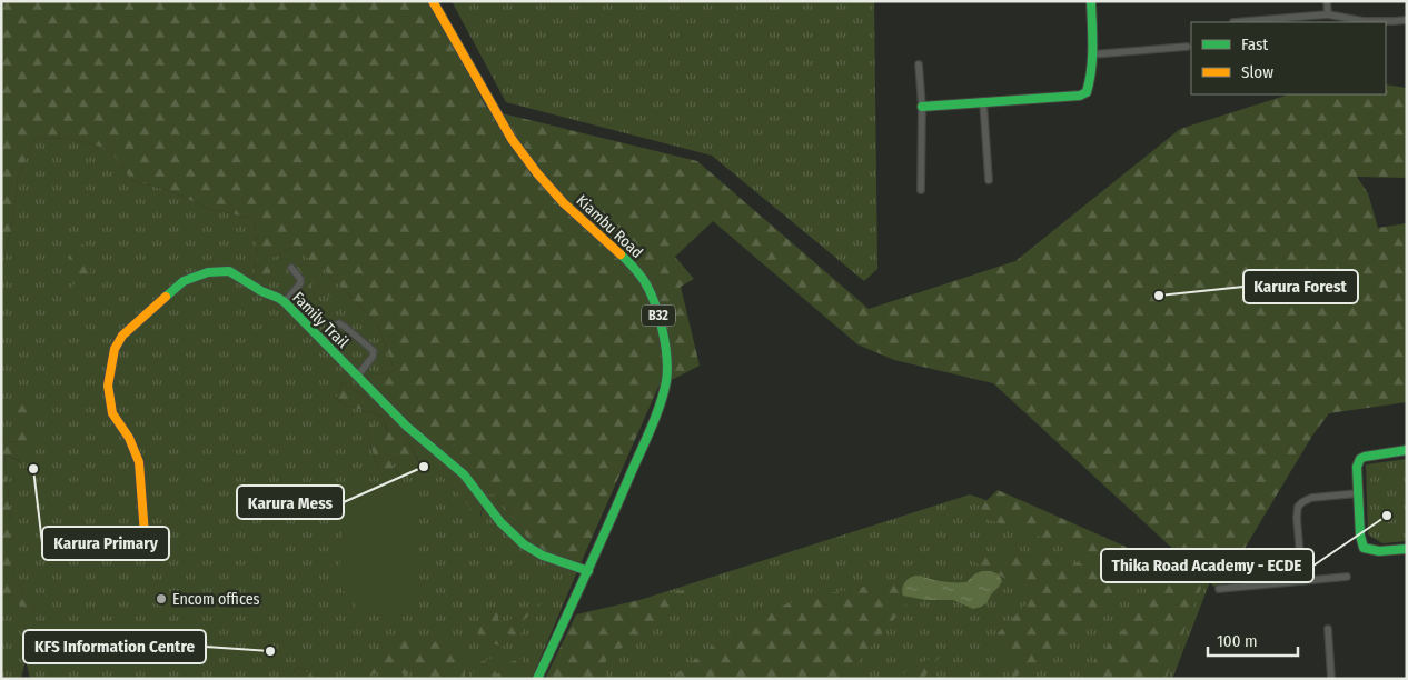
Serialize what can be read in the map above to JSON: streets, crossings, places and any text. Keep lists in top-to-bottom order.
{
  "streets": {
    "main road": ["Kiambu Road", "B32", "Family Trail"]
  },
  "crossings": [
    ["Kiambu Road", "Family Trail"]
  ],
  "places": [
    "Karura Forest",
    "Karura Mess",
    "Karura Primary",
    "Thika Road Academy - ECDE",
    "Encom offices",
    "KFS Information Centre"
  ],
  "legend": ["Fast", "Slow"],
  "scale_bar": "100 m"
}
